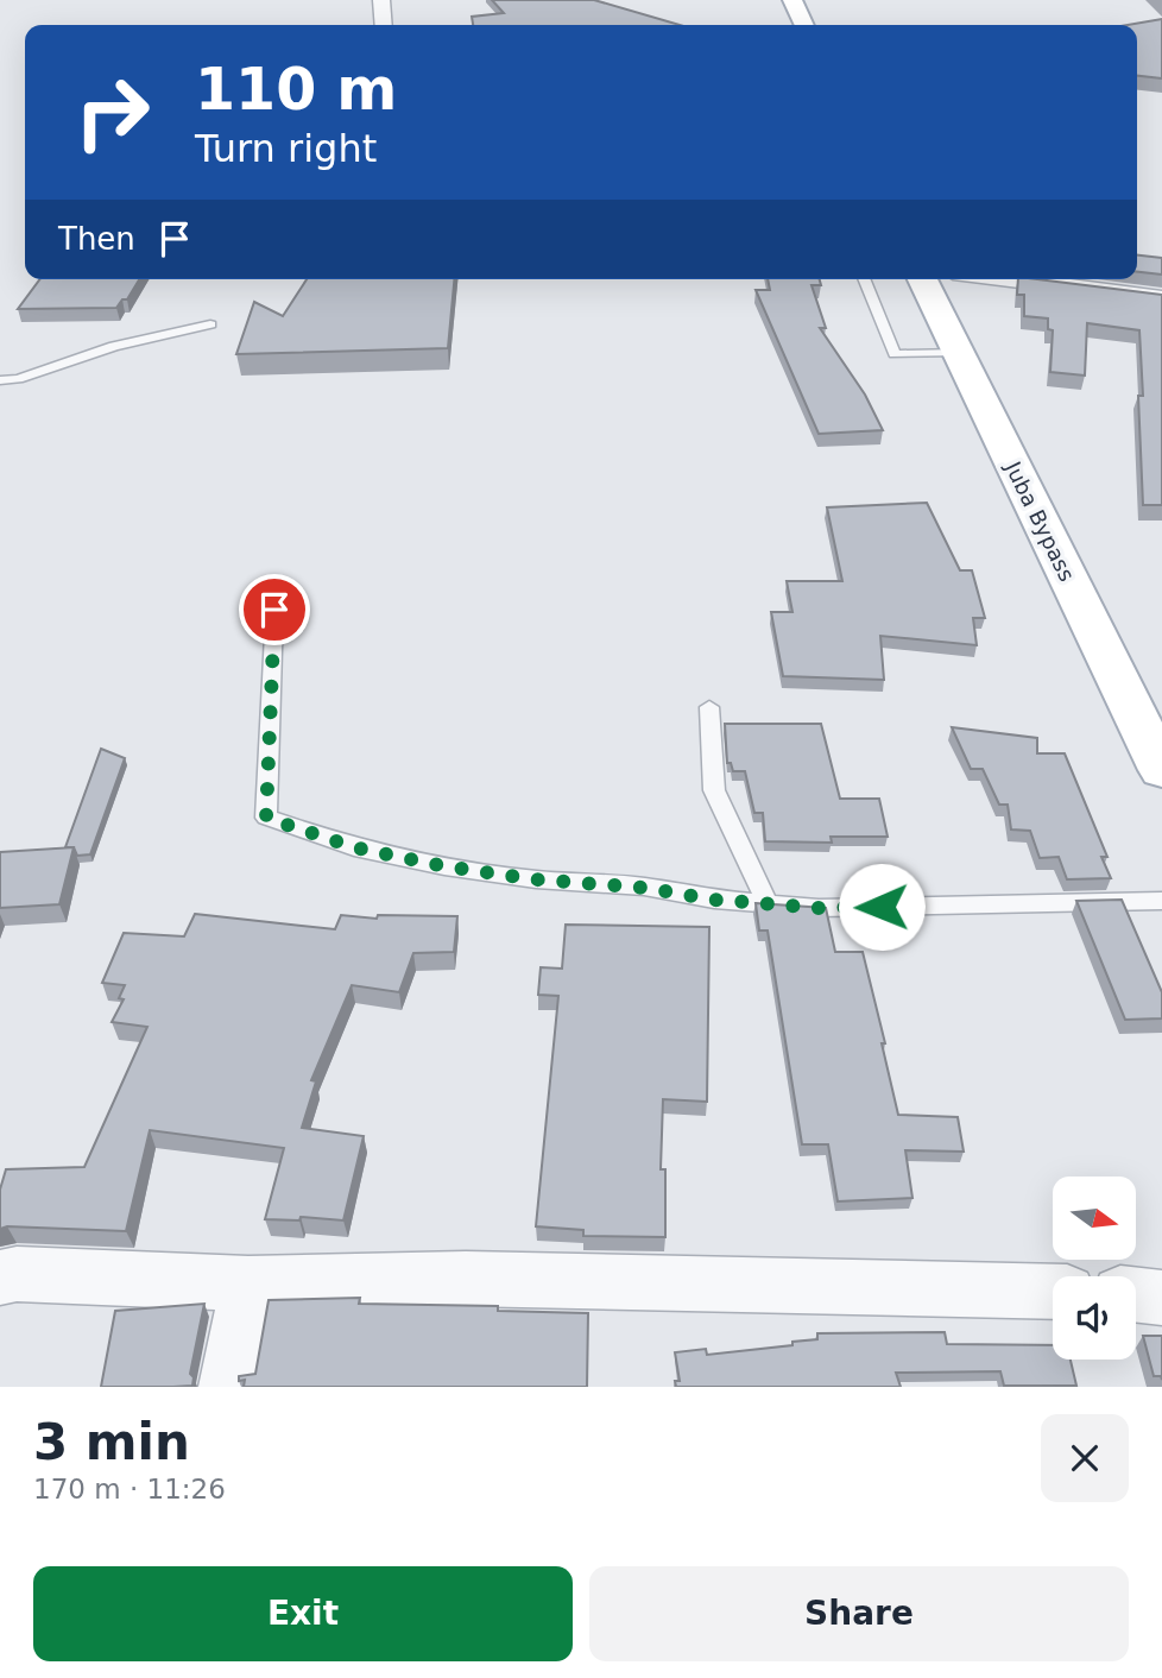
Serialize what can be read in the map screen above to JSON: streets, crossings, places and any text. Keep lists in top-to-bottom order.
{
  "streets": {
    "main road": ["Juba Bypass"]
  },
  "north": "right",
  "page": {
    "turn": ["110 m", "Turn right"],
    "then": "Then",
    "heading": ["3 min", "170 m · 11:26"],
    "buttons": ["Exit", "Share"]
  }
}
